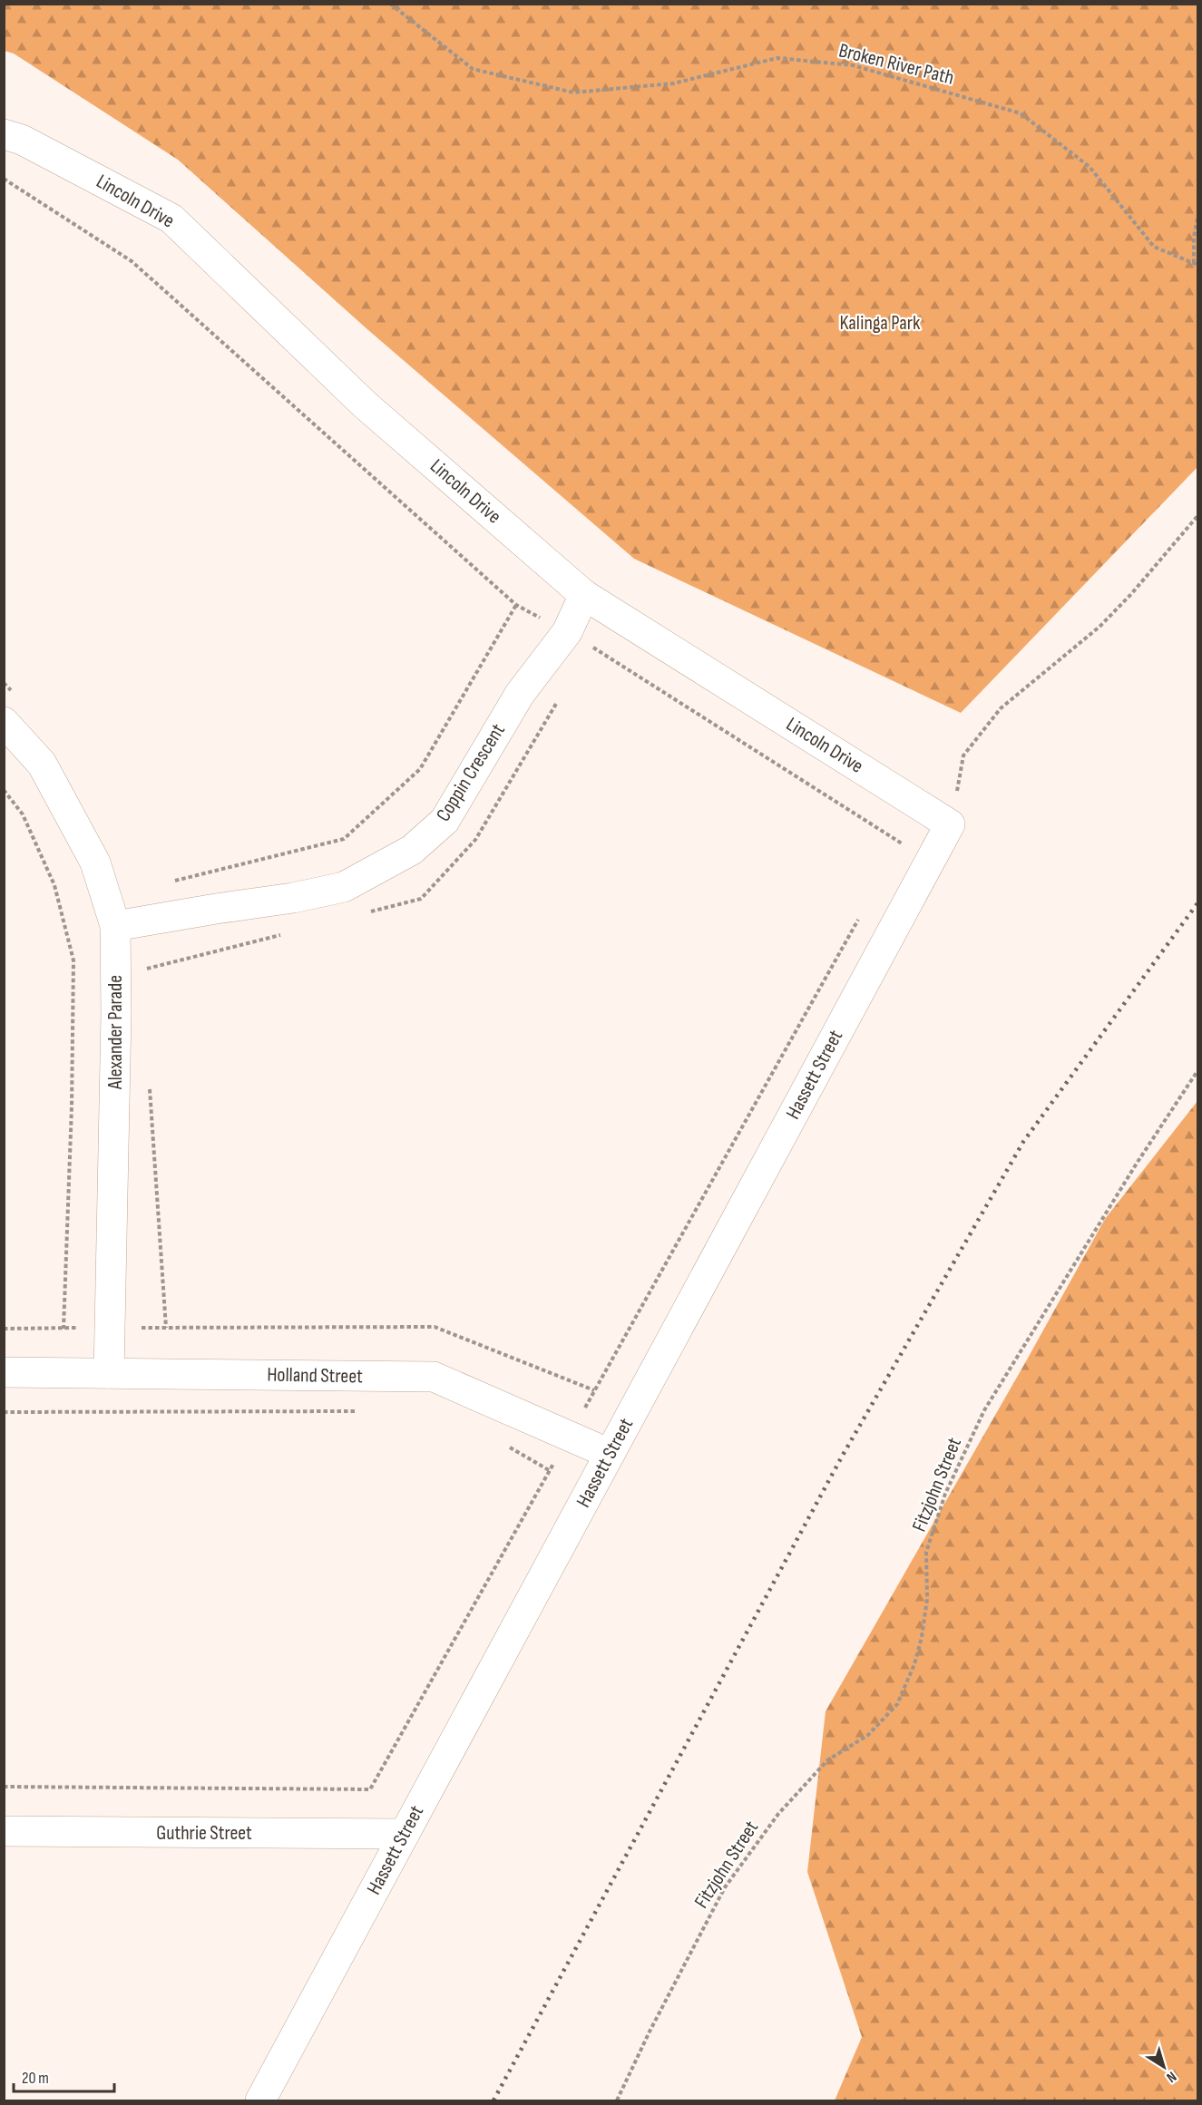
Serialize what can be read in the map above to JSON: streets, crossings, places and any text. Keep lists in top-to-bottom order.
{
  "streets": {
    "street": [
      "Lincoln Drive",
      "Coppin Crescent",
      "Alexander Parade",
      "Hassett Street",
      "Holland Street",
      "Guthrie Street"
    ],
    "path": ["Broken River Path", "Fitzjohn Street"]
  },
  "crossings": [
    ["Lincoln Drive", "Coppin Crescent"],
    ["Lincoln Drive", "Hassett Street"],
    ["Coppin Crescent", "Alexander Parade"],
    ["Alexander Parade", "Holland Street"],
    ["Hassett Street", "Holland Street"],
    ["Hassett Street", "Guthrie Street"]
  ],
  "parks": ["Kalinga Park"],
  "scale_bar": "20 m",
  "north": "bottom right"
}
